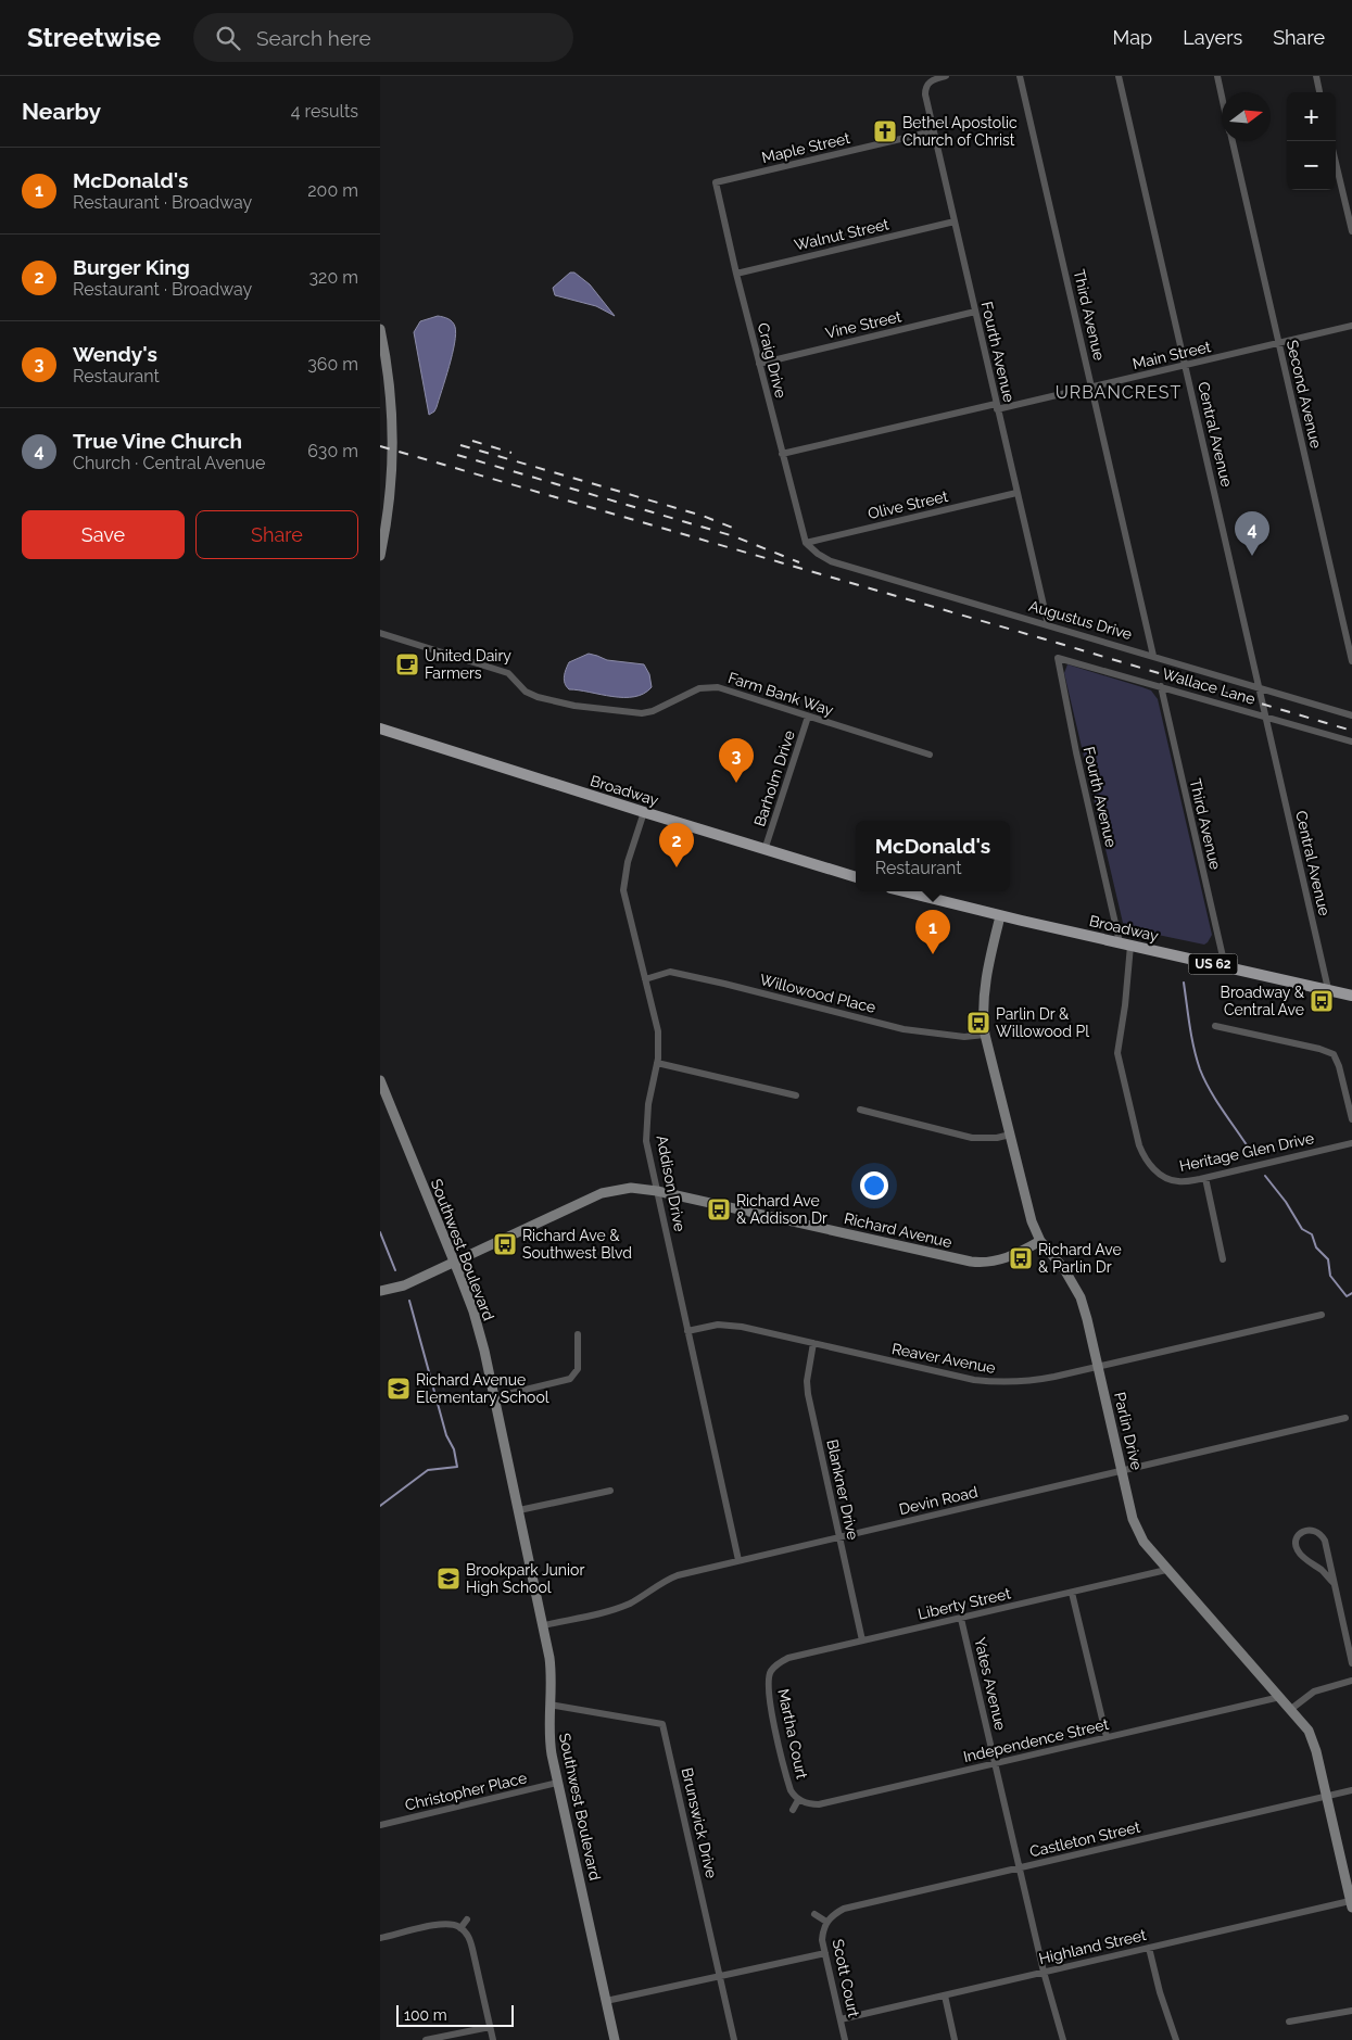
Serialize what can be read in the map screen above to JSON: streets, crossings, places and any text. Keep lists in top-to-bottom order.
{
  "streets": {
    "main road": ["Broadway", "US 62"],
    "street": [
      "Maple Street",
      "Walnut Street",
      "Third Avenue",
      "Vine Street",
      "Fourth Avenue",
      "Main Street",
      "Craig Drive",
      "Second Avenue",
      "Central Avenue",
      "Olive Street",
      "Augustus Drive",
      "Wallace Lane",
      "Farm Bank Way",
      "Barholm Drive",
      "Willowood Place",
      "Heritage Glen Drive",
      "Addison Drive",
      "Richard Avenue",
      "Southwest Boulevard",
      "Reaver Avenue",
      "Parlin Drive",
      "Blankner Drive",
      "Devin Road",
      "Liberty Street",
      "Yates Avenue",
      "Martha Court",
      "Independence Street",
      "Christopher Place",
      "Brunswick Drive",
      "Castleton Street",
      "Highland Street",
      "Scott Court"
    ]
  },
  "crossings": [
    ["Maple Street", "Fourth Avenue"],
    ["Maple Street", "Craig Drive"],
    ["Walnut Street", "Fourth Avenue"],
    ["Walnut Street", "Craig Drive"],
    ["Third Avenue", "Main Street"],
    ["Third Avenue", "Augustus Drive"],
    ["Third Avenue", "Wallace Lane"],
    ["Third Avenue", "Broadway"],
    ["Vine Street", "Fourth Avenue"],
    ["Vine Street", "Craig Drive"],
    ["Fourth Avenue", "Main Street"],
    ["Fourth Avenue", "Olive Street"],
    ["Fourth Avenue", "Augustus Drive"],
    ["Fourth Avenue", "Wallace Lane"],
    ["Fourth Avenue", "Broadway"],
    ["Fourth Avenue", "Heritage Glen Drive"],
    ["Main Street", "Craig Drive"],
    ["Main Street", "Second Avenue"],
    ["Main Street", "Central Avenue"],
    ["Craig Drive", "Olive Street"],
    ["Craig Drive", "Augustus Drive"],
    ["Central Avenue", "Augustus Drive"],
    ["Central Avenue", "Wallace Lane"],
    ["Central Avenue", "Broadway"],
    ["Olive Street", "Augustus Drive"],
    ["Farm Bank Way", "Barholm Drive"],
    ["Barholm Drive", "Broadway"],
    ["Broadway", "Heritage Glen Drive"],
    ["Broadway", "Addison Drive"],
    ["Broadway", "Parlin Drive"],
    ["Willowood Place", "Addison Drive"],
    ["Willowood Place", "Parlin Drive"],
    ["Addison Drive", "Richard Avenue"],
    ["Addison Drive", "Reaver Avenue"],
    ["Addison Drive", "Devin Road"],
    ["Richard Avenue", "Southwest Boulevard"],
    ["Richard Avenue", "Parlin Drive"],
    ["Southwest Boulevard", "Devin Road"],
    ["Southwest Boulevard", "Christopher Place"],
    ["Southwest Boulevard", "Brunswick Drive"],
    ["Reaver Avenue", "Parlin Drive"],
    ["Reaver Avenue", "Blankner Drive"],
    ["Parlin Drive", "Devin Road"],
    ["Parlin Drive", "Liberty Street"],
    ["Parlin Drive", "Independence Street"],
    ["Parlin Drive", "Castleton Street"],
    ["Parlin Drive", "Highland Street"],
    ["Blankner Drive", "Devin Road"],
    ["Blankner Drive", "Liberty Street"],
    ["Liberty Street", "Yates Avenue"],
    ["Liberty Street", "Martha Court"],
    ["Yates Avenue", "Independence Street"],
    ["Yates Avenue", "Castleton Street"],
    ["Yates Avenue", "Highland Street"],
    ["Martha Court", "Independence Street"],
    ["Castleton Street", "Scott Court"],
    ["Highland Street", "Scott Court"]
  ],
  "districts": ["URBANCREST"],
  "places": {
    "church": ["Bethel Apostolic Church of Christ"],
    "cafe": ["United Dairy Farmers"],
    "bus stop": [
      "Broadway & Central Ave",
      "Parlin Dr & Willowood Pl",
      "Richard Ave & Addison Dr",
      "Richard Ave & Southwest Blvd",
      "Richard Ave & Parlin Dr"
    ],
    "school or university": ["Richard Avenue Elementary School", "Brookpark Junior High School"]
  },
  "scale_bar": "100 m",
  "north": "right",
  "page": {
    "header": "Streetwise",
    "search": "Search here",
    "nav": ["Map", "Layers", "Share"],
    "heading": ["Nearby", "4 results"],
    "map_buttons": ["+", "−"],
    "list": [
      {
        "mark": "1",
        "name": "McDonald's",
        "note": "Restaurant · Broadway",
        "value": "200 m"
      },
      {
        "mark": "2",
        "name": "Burger King",
        "note": "Restaurant · Broadway",
        "value": "320 m"
      },
      {
        "mark": "3",
        "name": "Wendy's",
        "note": "Restaurant",
        "value": "360 m"
      },
      {
        "mark": "4",
        "name": "True Vine Church",
        "note": "Church · Central Avenue",
        "value": "630 m"
      }
    ],
    "buttons": ["Save", "Share"],
    "pins": [
      "4",
      "3",
      "2",
      "1"
    ],
    "popup": ["McDonald's", "Restaurant"],
    "scale": "100 m"
  }
}
